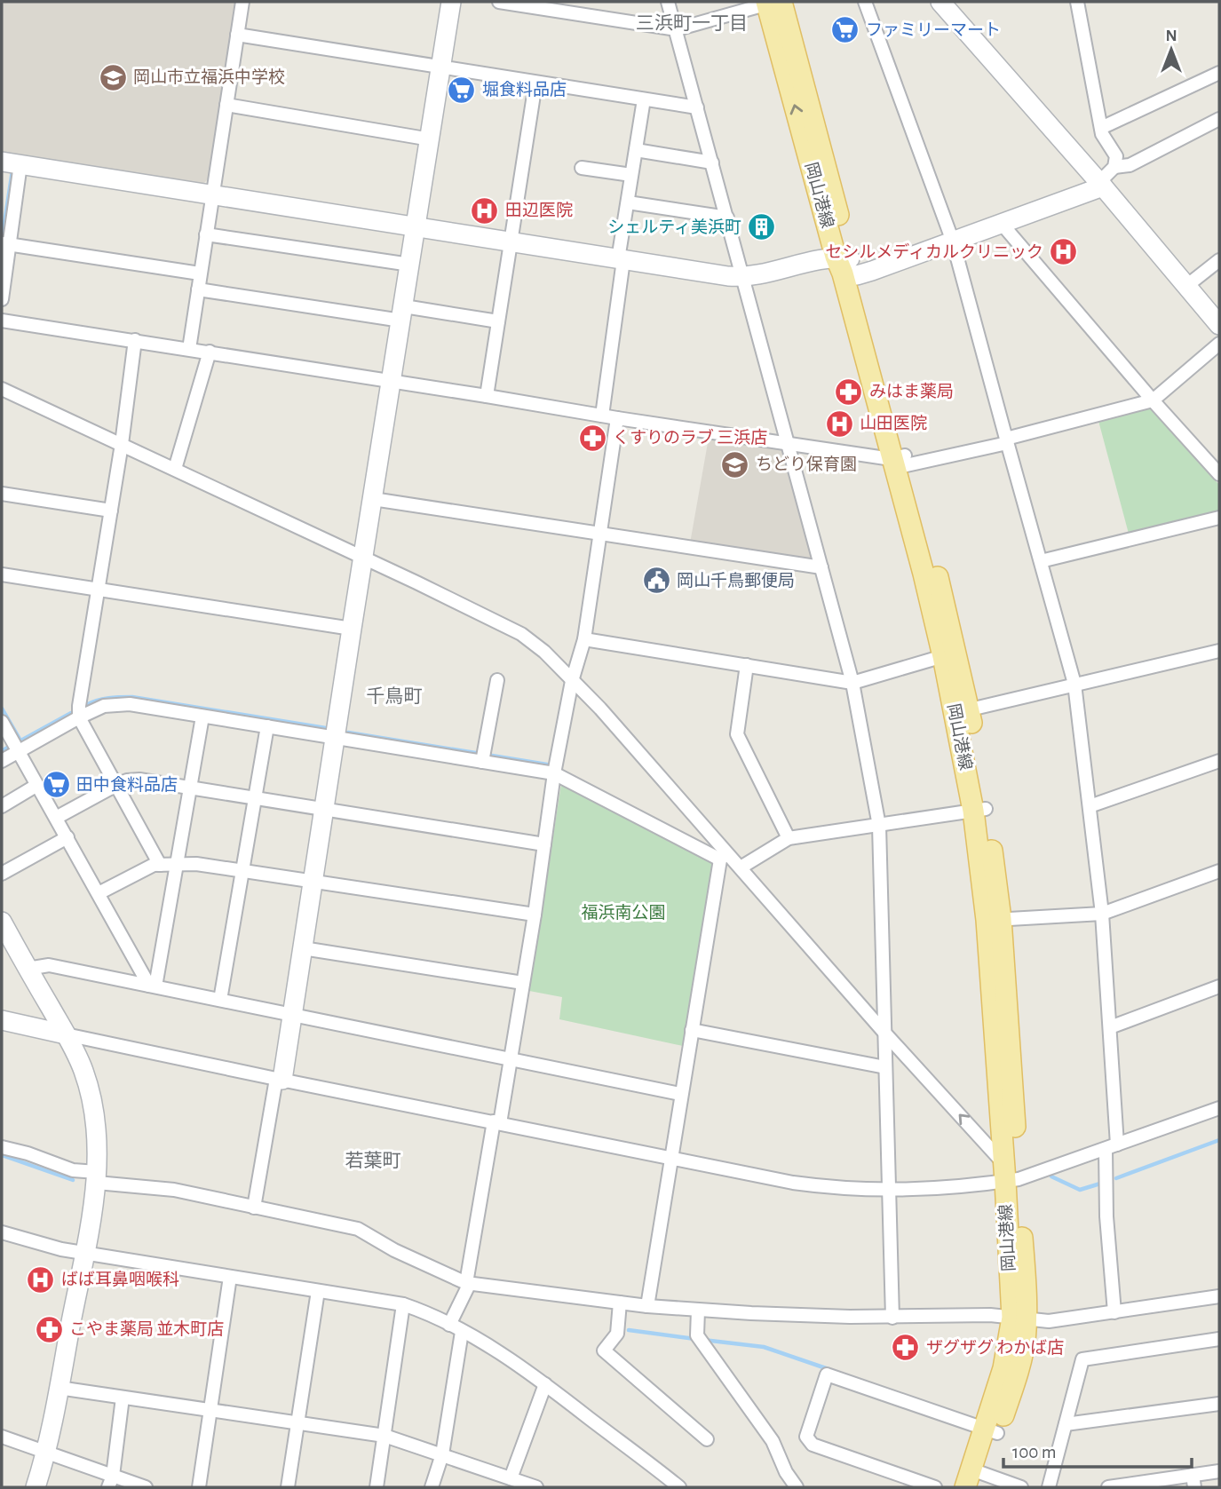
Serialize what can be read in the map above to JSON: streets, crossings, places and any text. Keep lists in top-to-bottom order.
{
  "streets": {
    "main road": ["岡山港線"]
  },
  "districts": ["三浜町一丁目", "千鳥町", "若葉町"],
  "parks": ["福浜南公園"],
  "places": {
    "supermarket": ["ファミリーマート", "堀食料品店", "田中食料品店"],
    "school or university": ["岡山市立福浜中学校", "ちどり保育園"],
    "hospital": [
      "田辺医院",
      "セシルメディカルクリニック",
      "山田医院",
      "ばば耳鼻咽喉科"
    ],
    "building": ["シェルティ美浜町"],
    "pharmacy": [
      "みはま薬局",
      "くすりのラブ 三浜店",
      "こやま薬局 並木町店",
      "ザグザグ わかば店"
    ],
    "public building": ["岡山千鳥郵便局"]
  },
  "scale_bar": "100 m",
  "north": "top"
}
